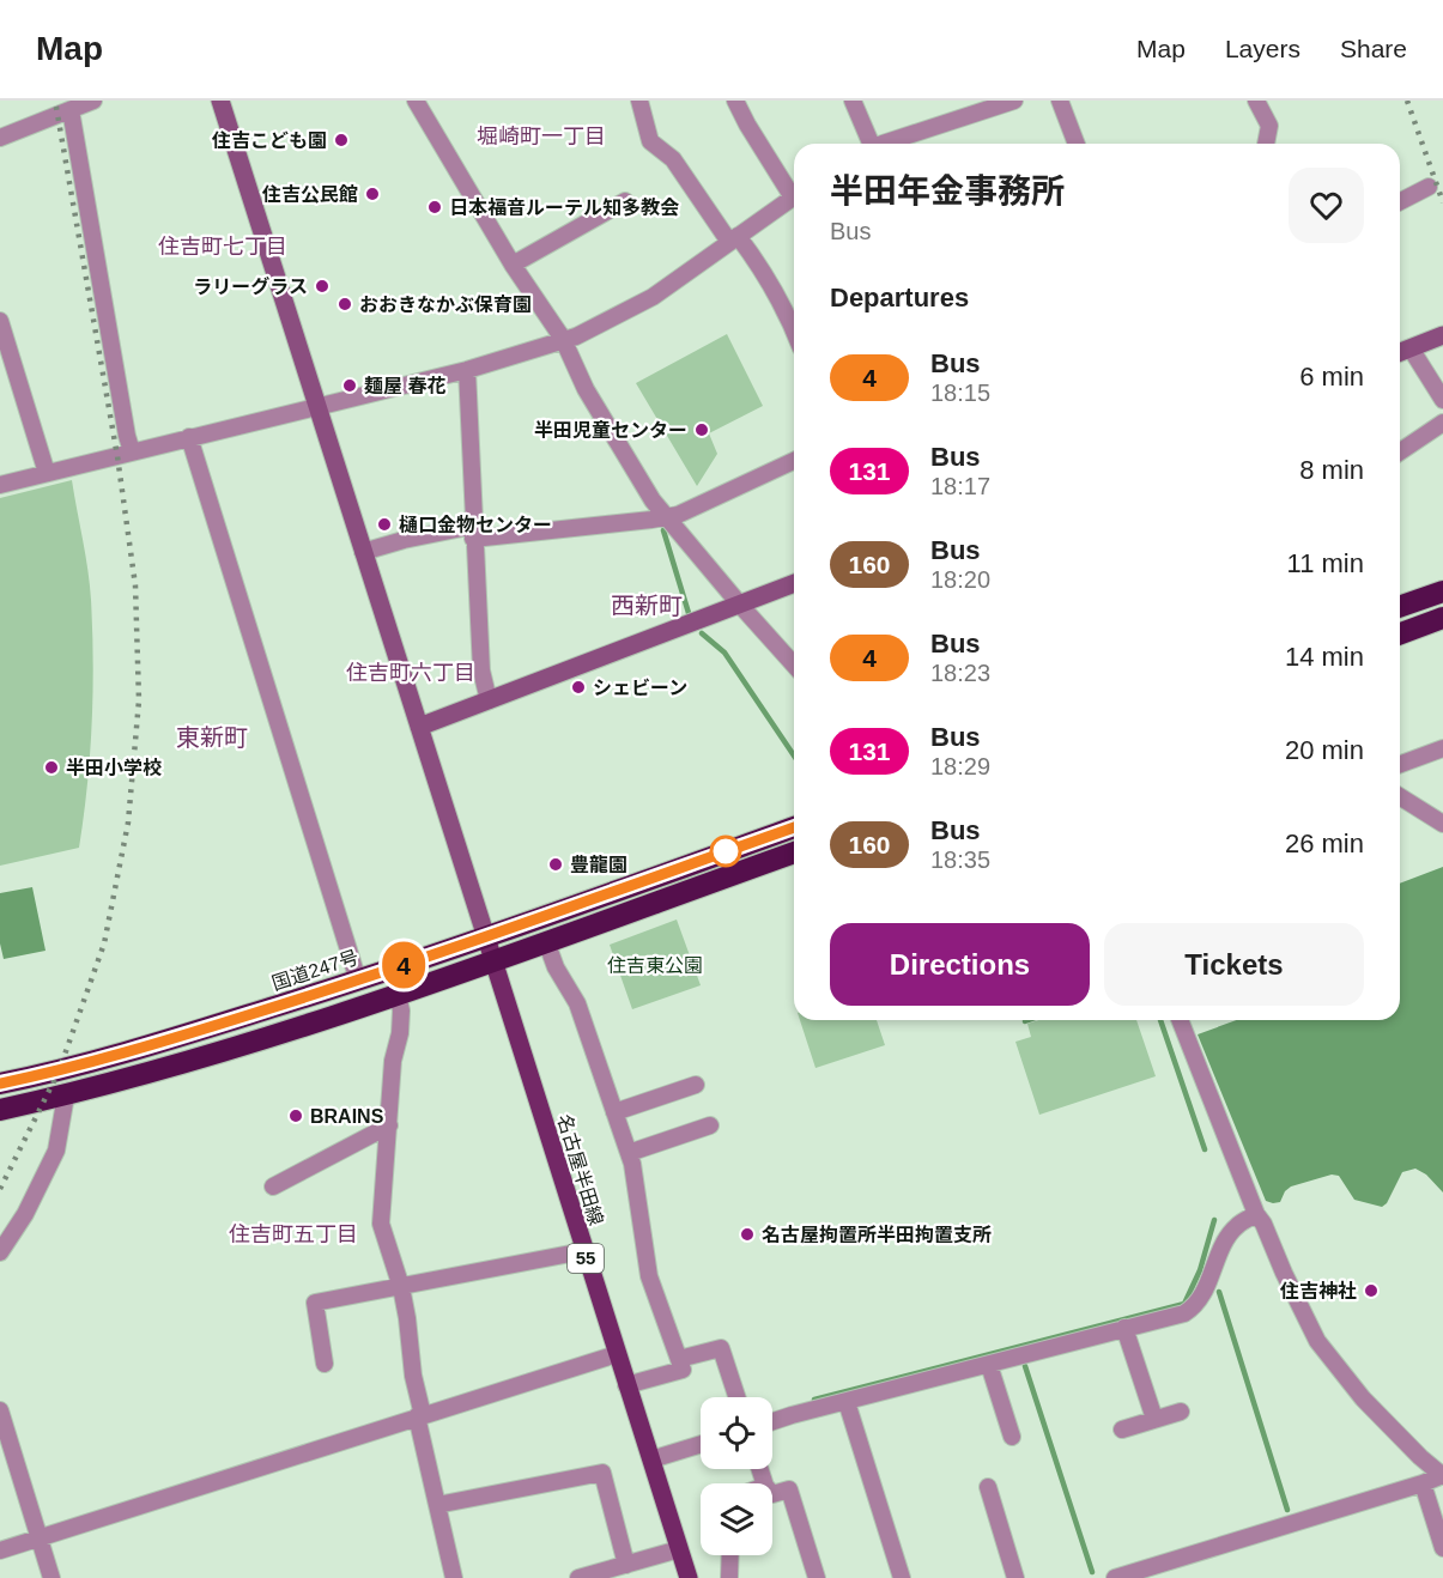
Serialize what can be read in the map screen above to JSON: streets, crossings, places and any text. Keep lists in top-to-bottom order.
{
  "streets": {
    "highway": ["国道247号"],
    "main road": ["名古屋半田線", "55"]
  },
  "crossings": [
    ["国道247号", "名古屋半田線"]
  ],
  "districts": [
    "堀崎町一丁目",
    "住吉町七丁目",
    "西新町",
    "住吉町六丁目",
    "東新町",
    "住吉町五丁目"
  ],
  "parks": ["住吉東公園"],
  "places": [
    "住吉こども園",
    "住吉公民館",
    "日本福音ルーテル知多教会",
    "ラリーグラス",
    "おおきなかぶ保育園",
    "麺屋 春花",
    "半田児童センター",
    "樋口金物センター",
    "シェビーン",
    "半田小学校",
    "豊龍園",
    "BRAINS",
    "名古屋拘置所半田拘置支所",
    "住吉神社"
  ],
  "lines": ["bus line 4"],
  "page": {
    "header": "Map",
    "nav": ["Map", "Layers", "Share"],
    "on_map": "4",
    "heading": [
      ["半田年金事務所", "Bus"],
      "Departures"
    ],
    "list": [
      {
        "mark": "4",
        "name": "Bus",
        "note": "18:15",
        "value": "6 min"
      },
      {
        "mark": "131",
        "name": "Bus",
        "note": "18:17",
        "value": "8 min"
      },
      {
        "mark": "160",
        "name": "Bus",
        "note": "18:20",
        "value": "11 min"
      },
      {
        "mark": "4",
        "name": "Bus",
        "note": "18:23",
        "value": "14 min"
      },
      {
        "mark": "131",
        "name": "Bus",
        "note": "18:29",
        "value": "20 min"
      },
      {
        "mark": "160",
        "name": "Bus",
        "note": "18:35",
        "value": "26 min"
      }
    ],
    "buttons": ["Directions", "Tickets"]
  }
}
